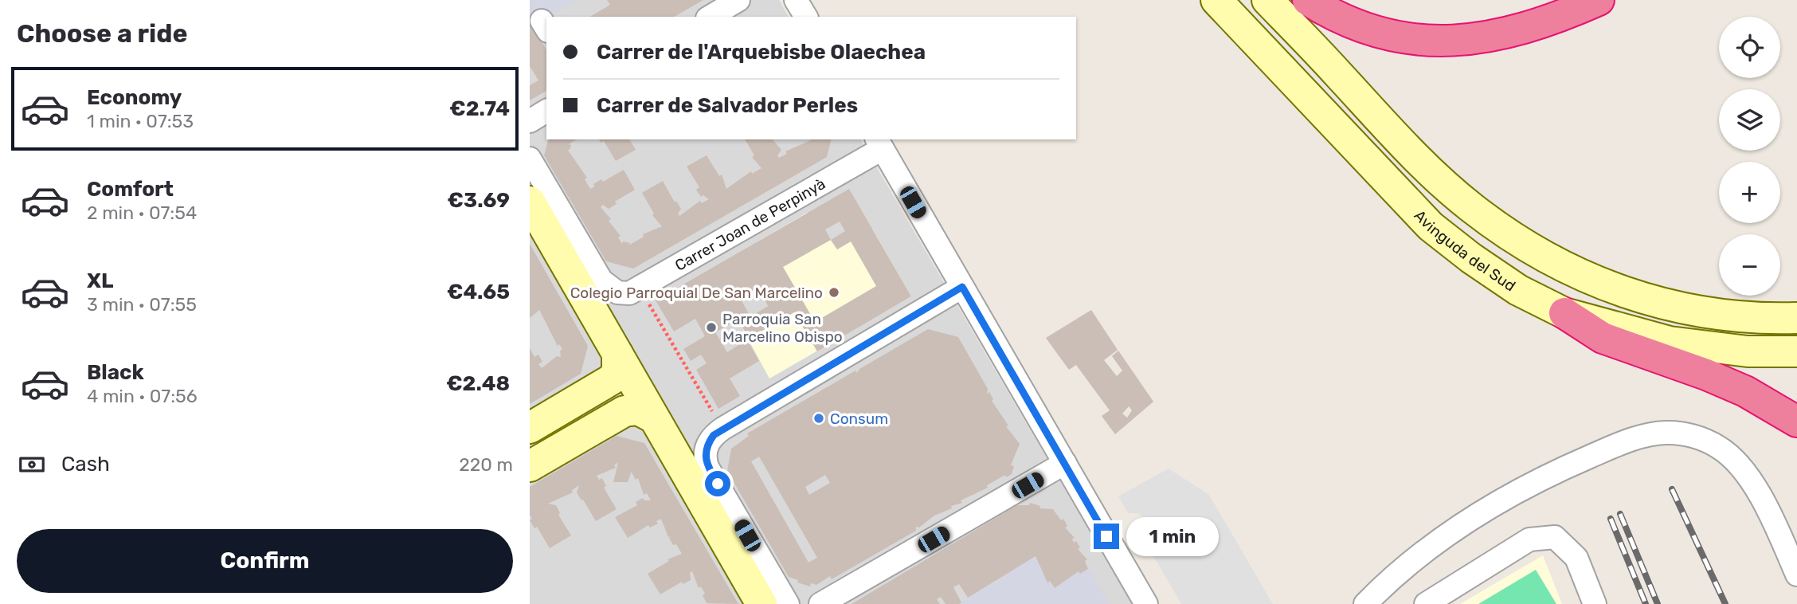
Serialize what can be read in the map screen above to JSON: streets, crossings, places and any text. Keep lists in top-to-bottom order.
{
  "streets": {
    "main road": ["Avinguda del Sud"],
    "street": ["Carrer Joan de Perpinyà"]
  },
  "places": ["Colegio Parroquial De San Marcelino", "Parroquia San Marcelino Obispo", "Consum"],
  "page": {
    "heading": "Choose a ride",
    "map_buttons": ["+", "−"],
    "banner": ["Carrer de l'Arquebisbe Olaechea", "Carrer de Salvador Perles"],
    "list": [
      {
        "name": "Economy",
        "note": "1 min · 07:53",
        "value": "€2.74"
      },
      {
        "name": "Comfort",
        "note": "2 min · 07:54",
        "value": "€3.69"
      },
      {
        "name": "XL",
        "note": "3 min · 07:55",
        "value": "€4.65"
      },
      {
        "name": "Black",
        "note": "4 min · 07:56",
        "value": "€2.48"
      }
    ],
    "pay": ["Cash", "220 m"],
    "bubble": "1 min",
    "buttons": "Confirm"
  }
}
